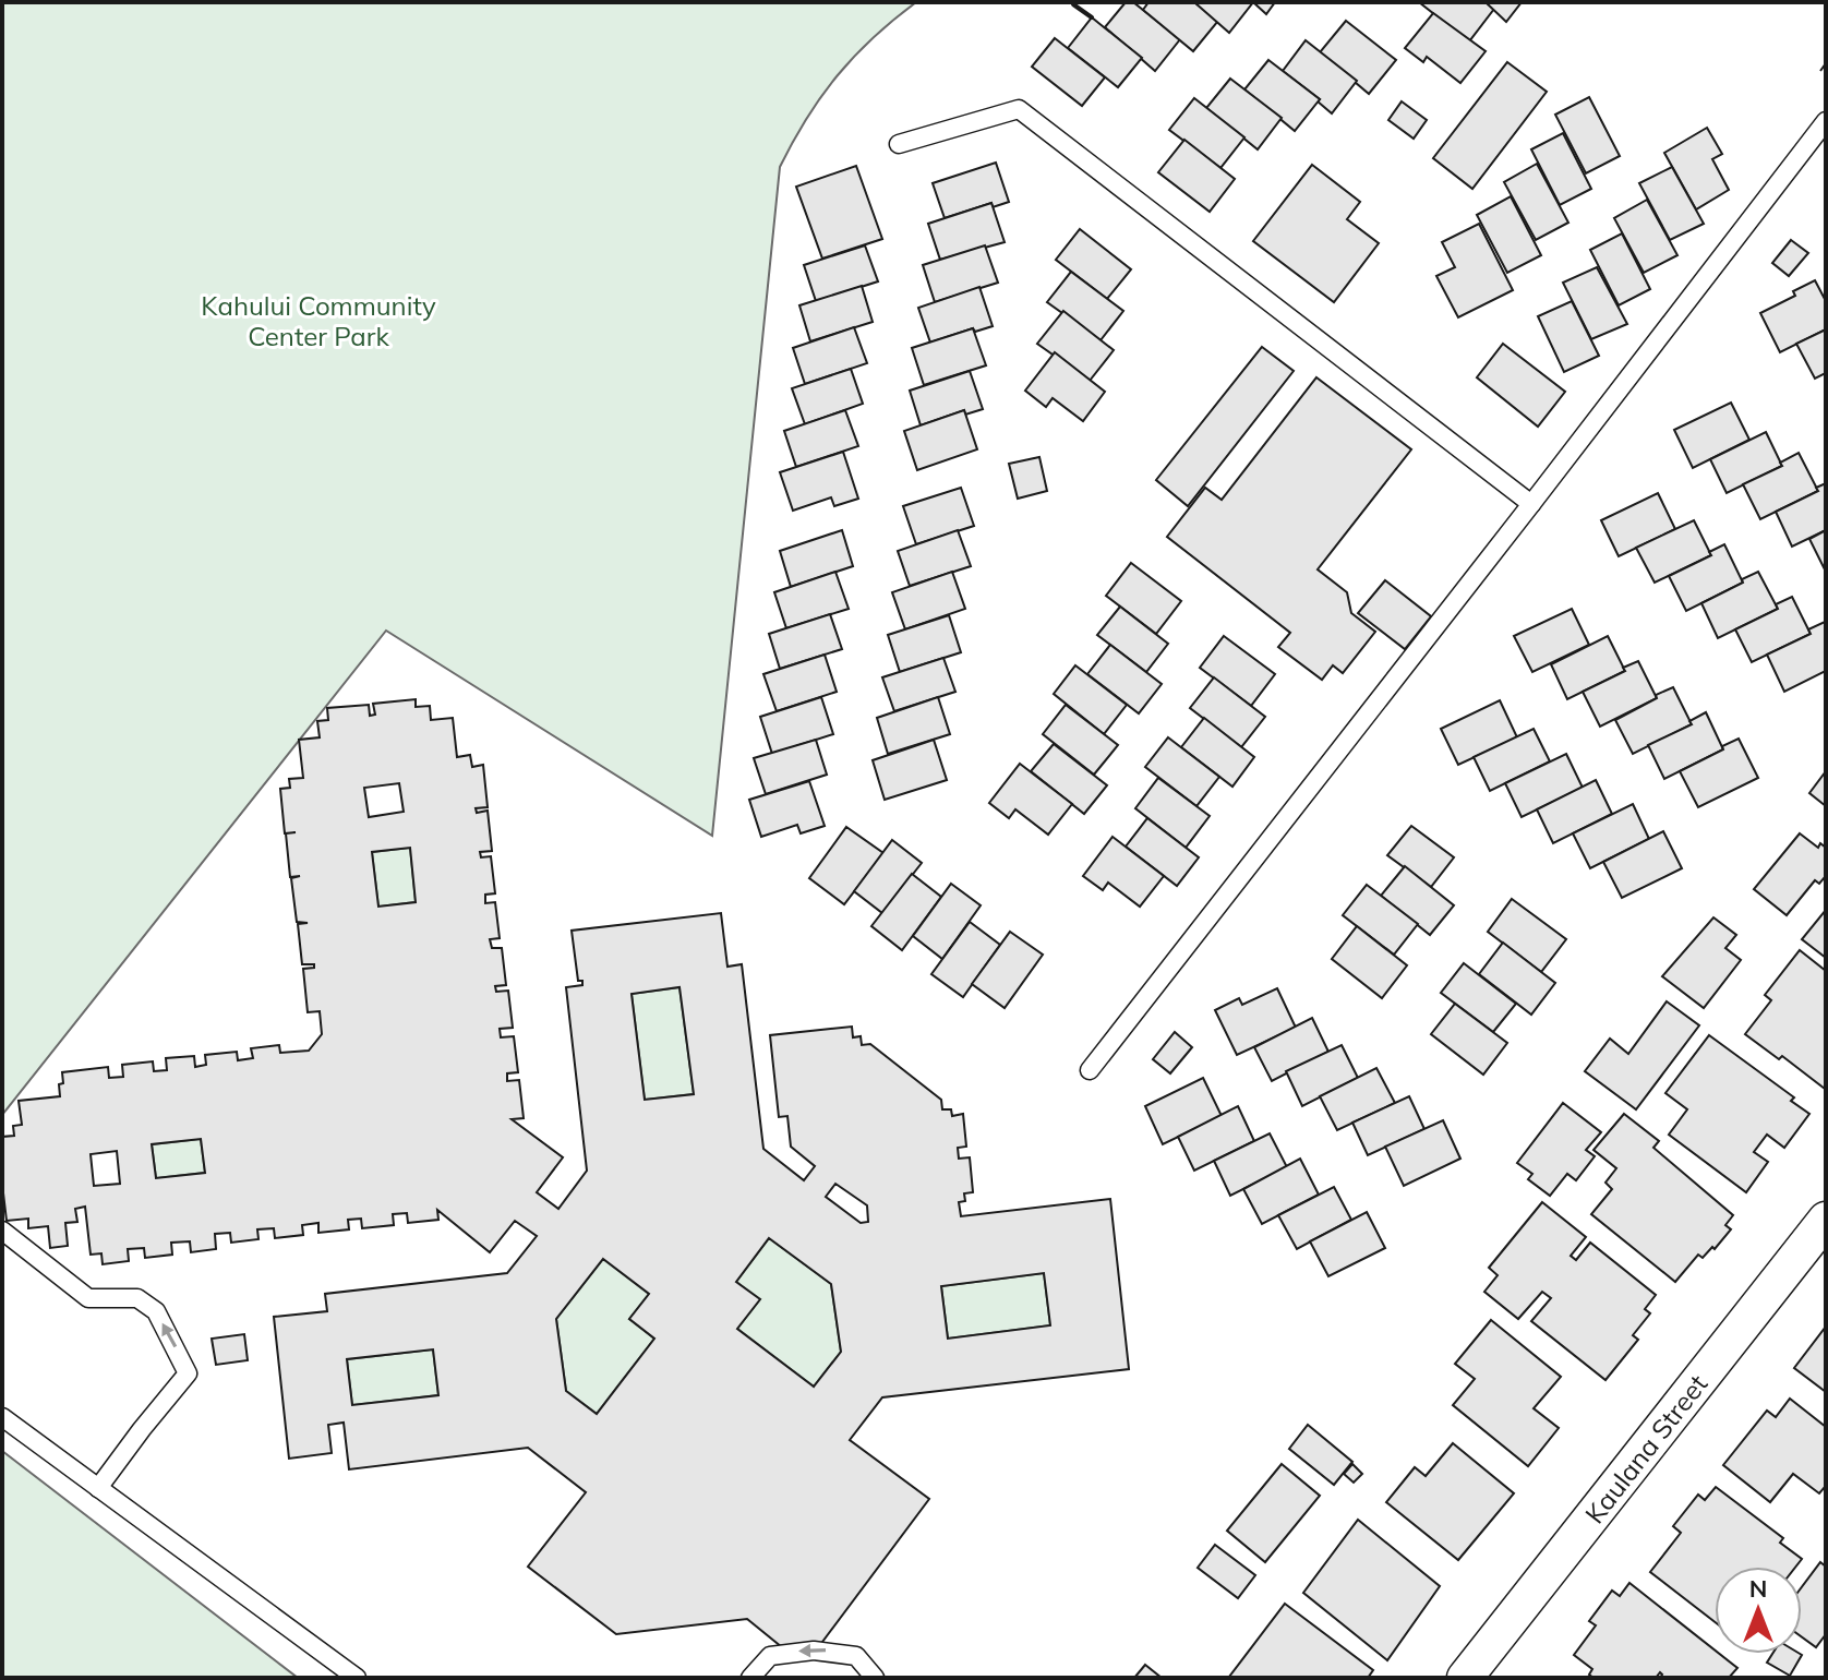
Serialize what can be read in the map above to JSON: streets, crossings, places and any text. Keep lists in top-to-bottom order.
{
  "streets": {
    "street": ["Kaulana Street"]
  },
  "parks": ["Kahului Community Center Park"],
  "north": "top"
}
